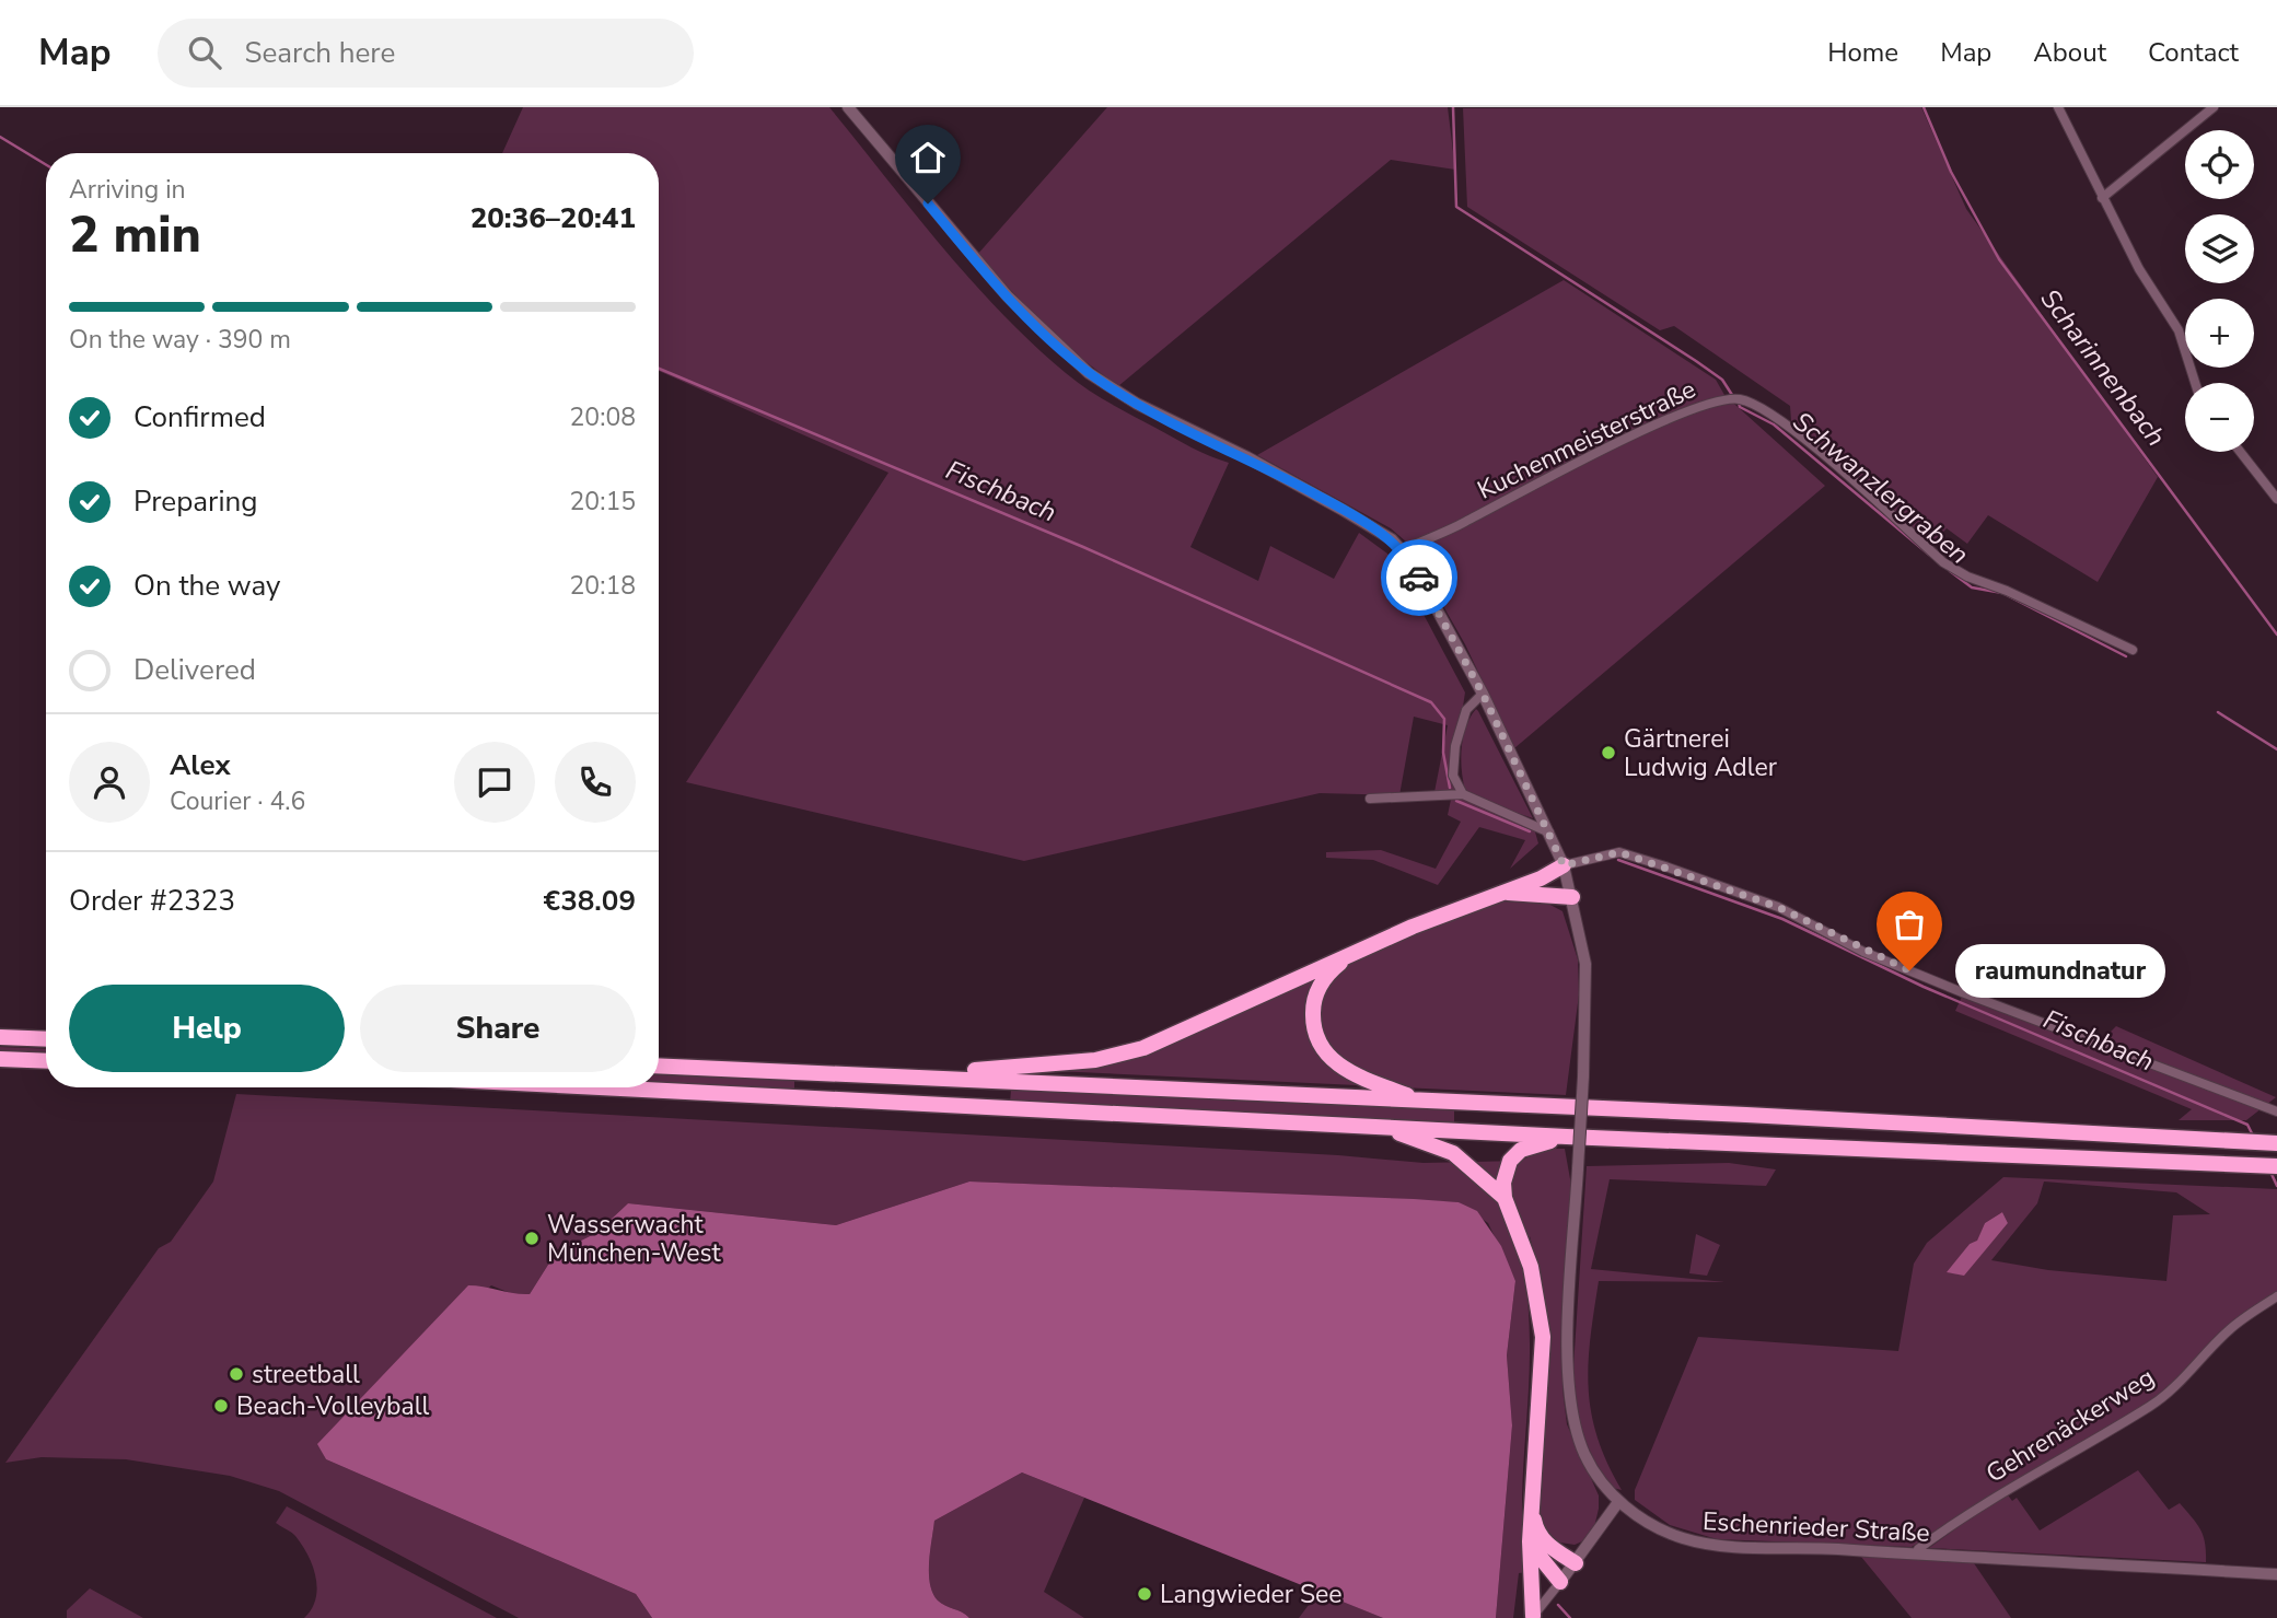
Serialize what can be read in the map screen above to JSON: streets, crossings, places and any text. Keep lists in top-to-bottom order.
{
  "streets": {
    "street": ["Kuchenmeisterstraße", "Gehrenäckerweg", "Eschenrieder Straße"]
  },
  "crossings": [
    ["Gehrenäckerweg", "Eschenrieder Straße"]
  ],
  "water": ["Scharinnenbach", "Schwanzlergraben", "Fischbach"],
  "places": [
    "Gärtnerei Ludwig Adler",
    "raumundnatur",
    "Wasserwacht München-West",
    "streetball",
    "Beach-Volleyball",
    "Langwieder See"
  ],
  "page": {
    "header": "Map",
    "search": "Search here",
    "nav": [
      "Home",
      "Map",
      "About",
      "Contact"
    ],
    "map_buttons": ["+", "−"],
    "heading": ["2 min", "Arriving in", "20:36–20:41"],
    "panel": [
      "Alex",
      "Courier · 4.6",
      "Order #2323",
      "€38.09"
    ],
    "bar": "On the way · 390 m",
    "list": [
      ["Confirmed", "20:08"],
      ["Preparing", "20:15"],
      ["On the way", "20:18"],
      "Delivered"
    ],
    "bubble": "raumundnatur",
    "buttons": ["Help", "Share"]
  }
}
